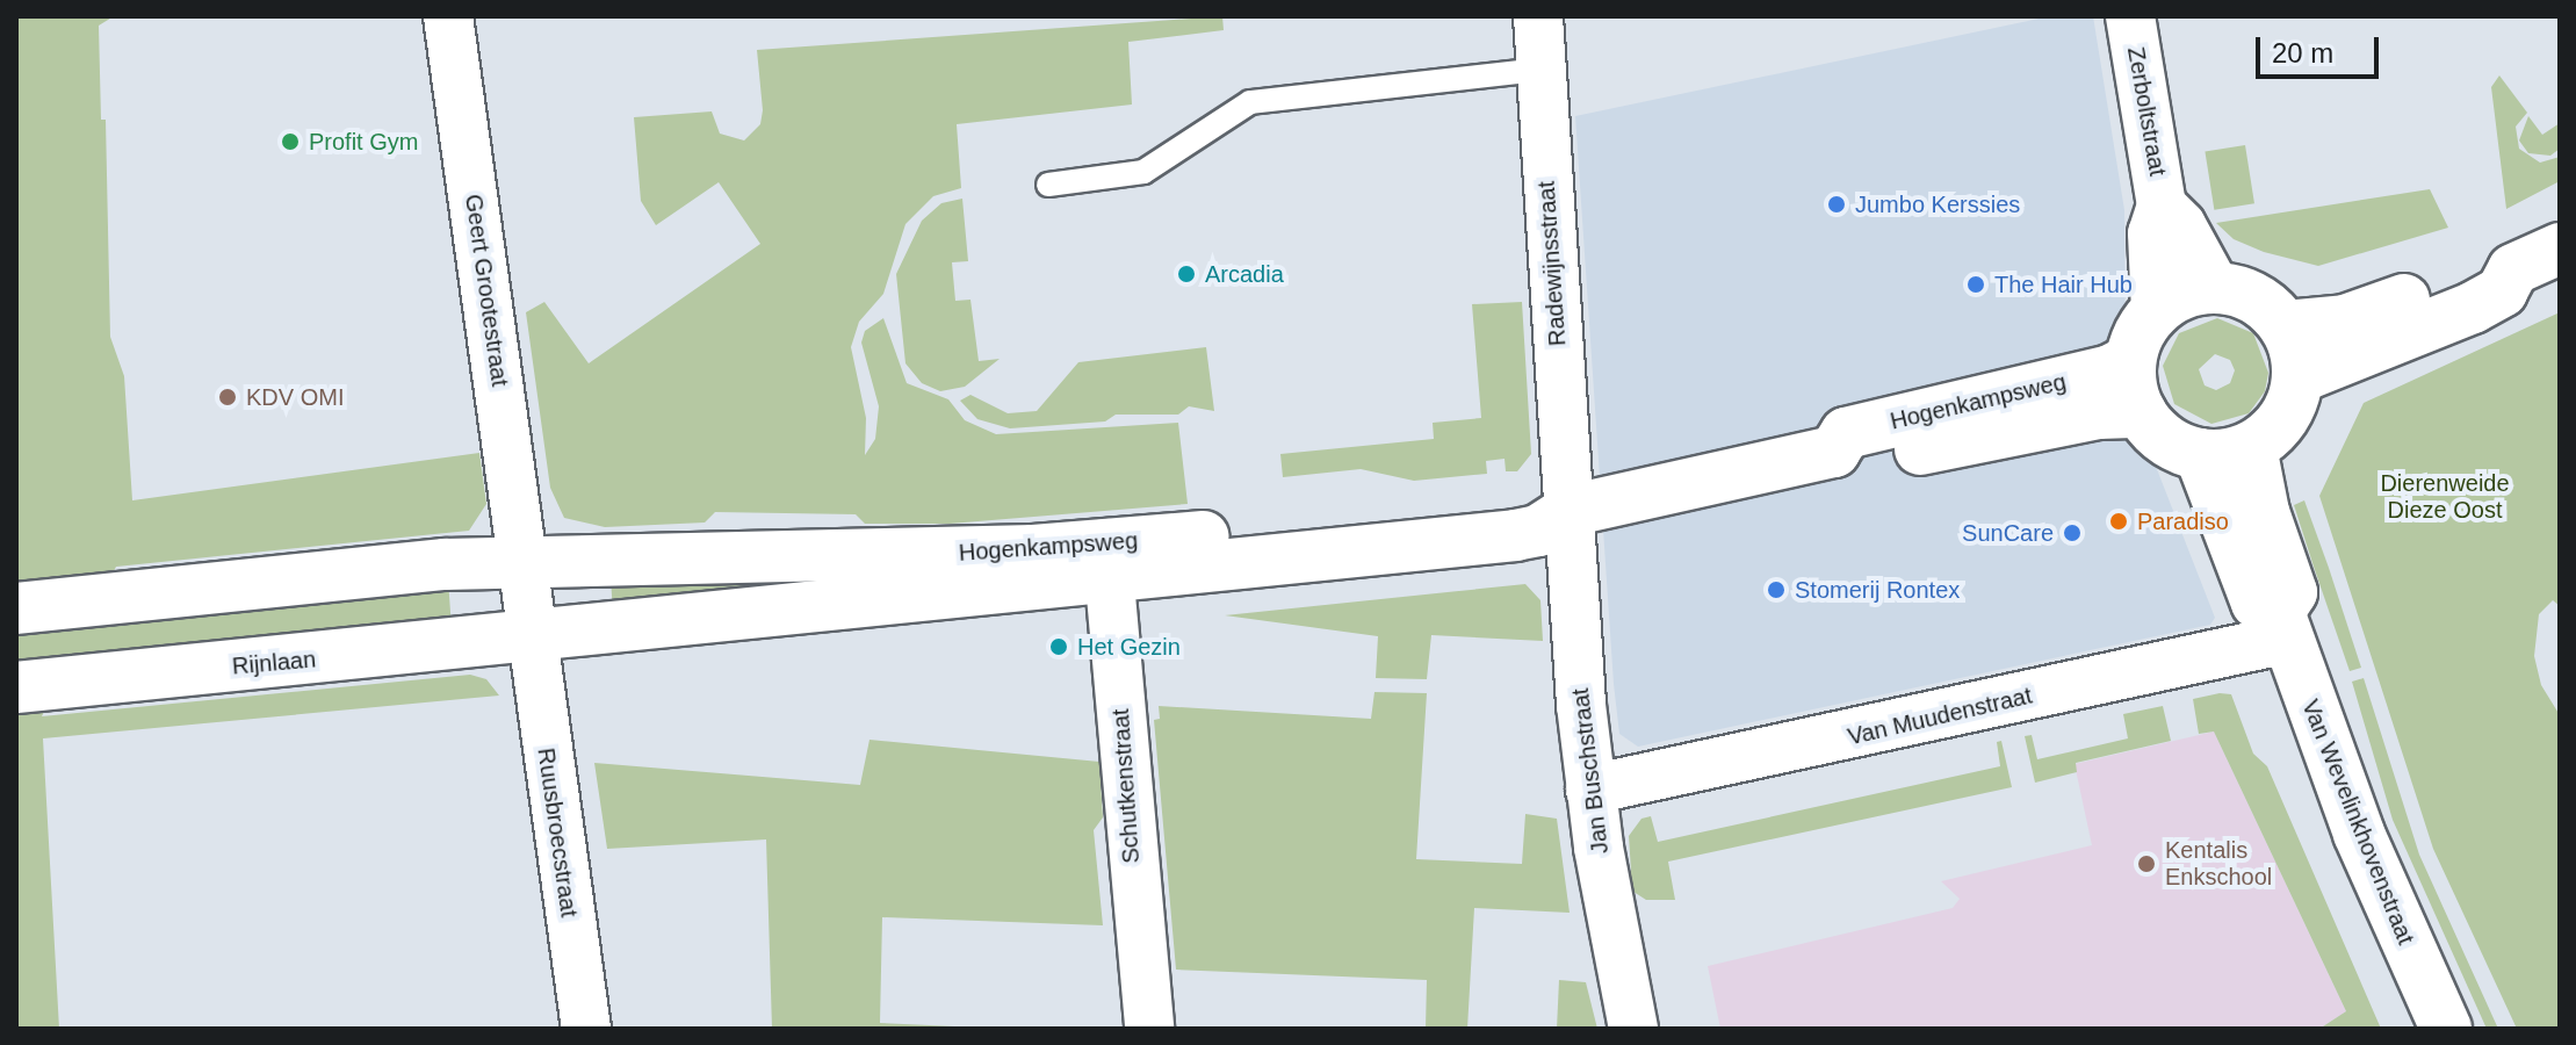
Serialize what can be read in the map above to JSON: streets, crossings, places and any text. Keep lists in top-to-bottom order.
{
  "streets": {
    "street": [
      "Zerboltstraat",
      "Radewijnsstraat",
      "Geert Grootestraat",
      "Hogenkampsweg",
      "Rijnlaan",
      "Van Muudenstraat",
      "Jan Buschstraat",
      "Schutkenstraat",
      "Van Wevelinkhovenstraat",
      "Ruusbroecstraat"
    ]
  },
  "crossings": [
    ["Zerboltstraat", "Hogenkampsweg"],
    ["Zerboltstraat", "Van Wevelinkhovenstraat"],
    ["Radewijnsstraat", "Hogenkampsweg"],
    ["Radewijnsstraat", "Jan Buschstraat"],
    ["Geert Grootestraat", "Hogenkampsweg"],
    ["Geert Grootestraat", "Rijnlaan"],
    ["Geert Grootestraat", "Ruusbroecstraat"],
    ["Hogenkampsweg", "Rijnlaan"],
    ["Hogenkampsweg", "Jan Buschstraat"],
    ["Hogenkampsweg", "Schutkenstraat"],
    ["Hogenkampsweg", "Van Wevelinkhovenstraat"],
    ["Hogenkampsweg", "Ruusbroecstraat"],
    ["Rijnlaan", "Ruusbroecstraat"],
    ["Van Muudenstraat", "Jan Buschstraat"],
    ["Van Muudenstraat", "Van Wevelinkhovenstraat"]
  ],
  "parks": ["Dierenweide Dieze Oost"],
  "places": [
    "Profit Gym",
    "Jumbo Kerssies",
    "Arcadia",
    "The Hair Hub",
    "KDV OMI",
    "Paradiso",
    "SunCare",
    "Stomerij Rontex",
    "Het Gezin",
    "Kentalis Enkschool"
  ],
  "scale_bar": "20 m"
}
